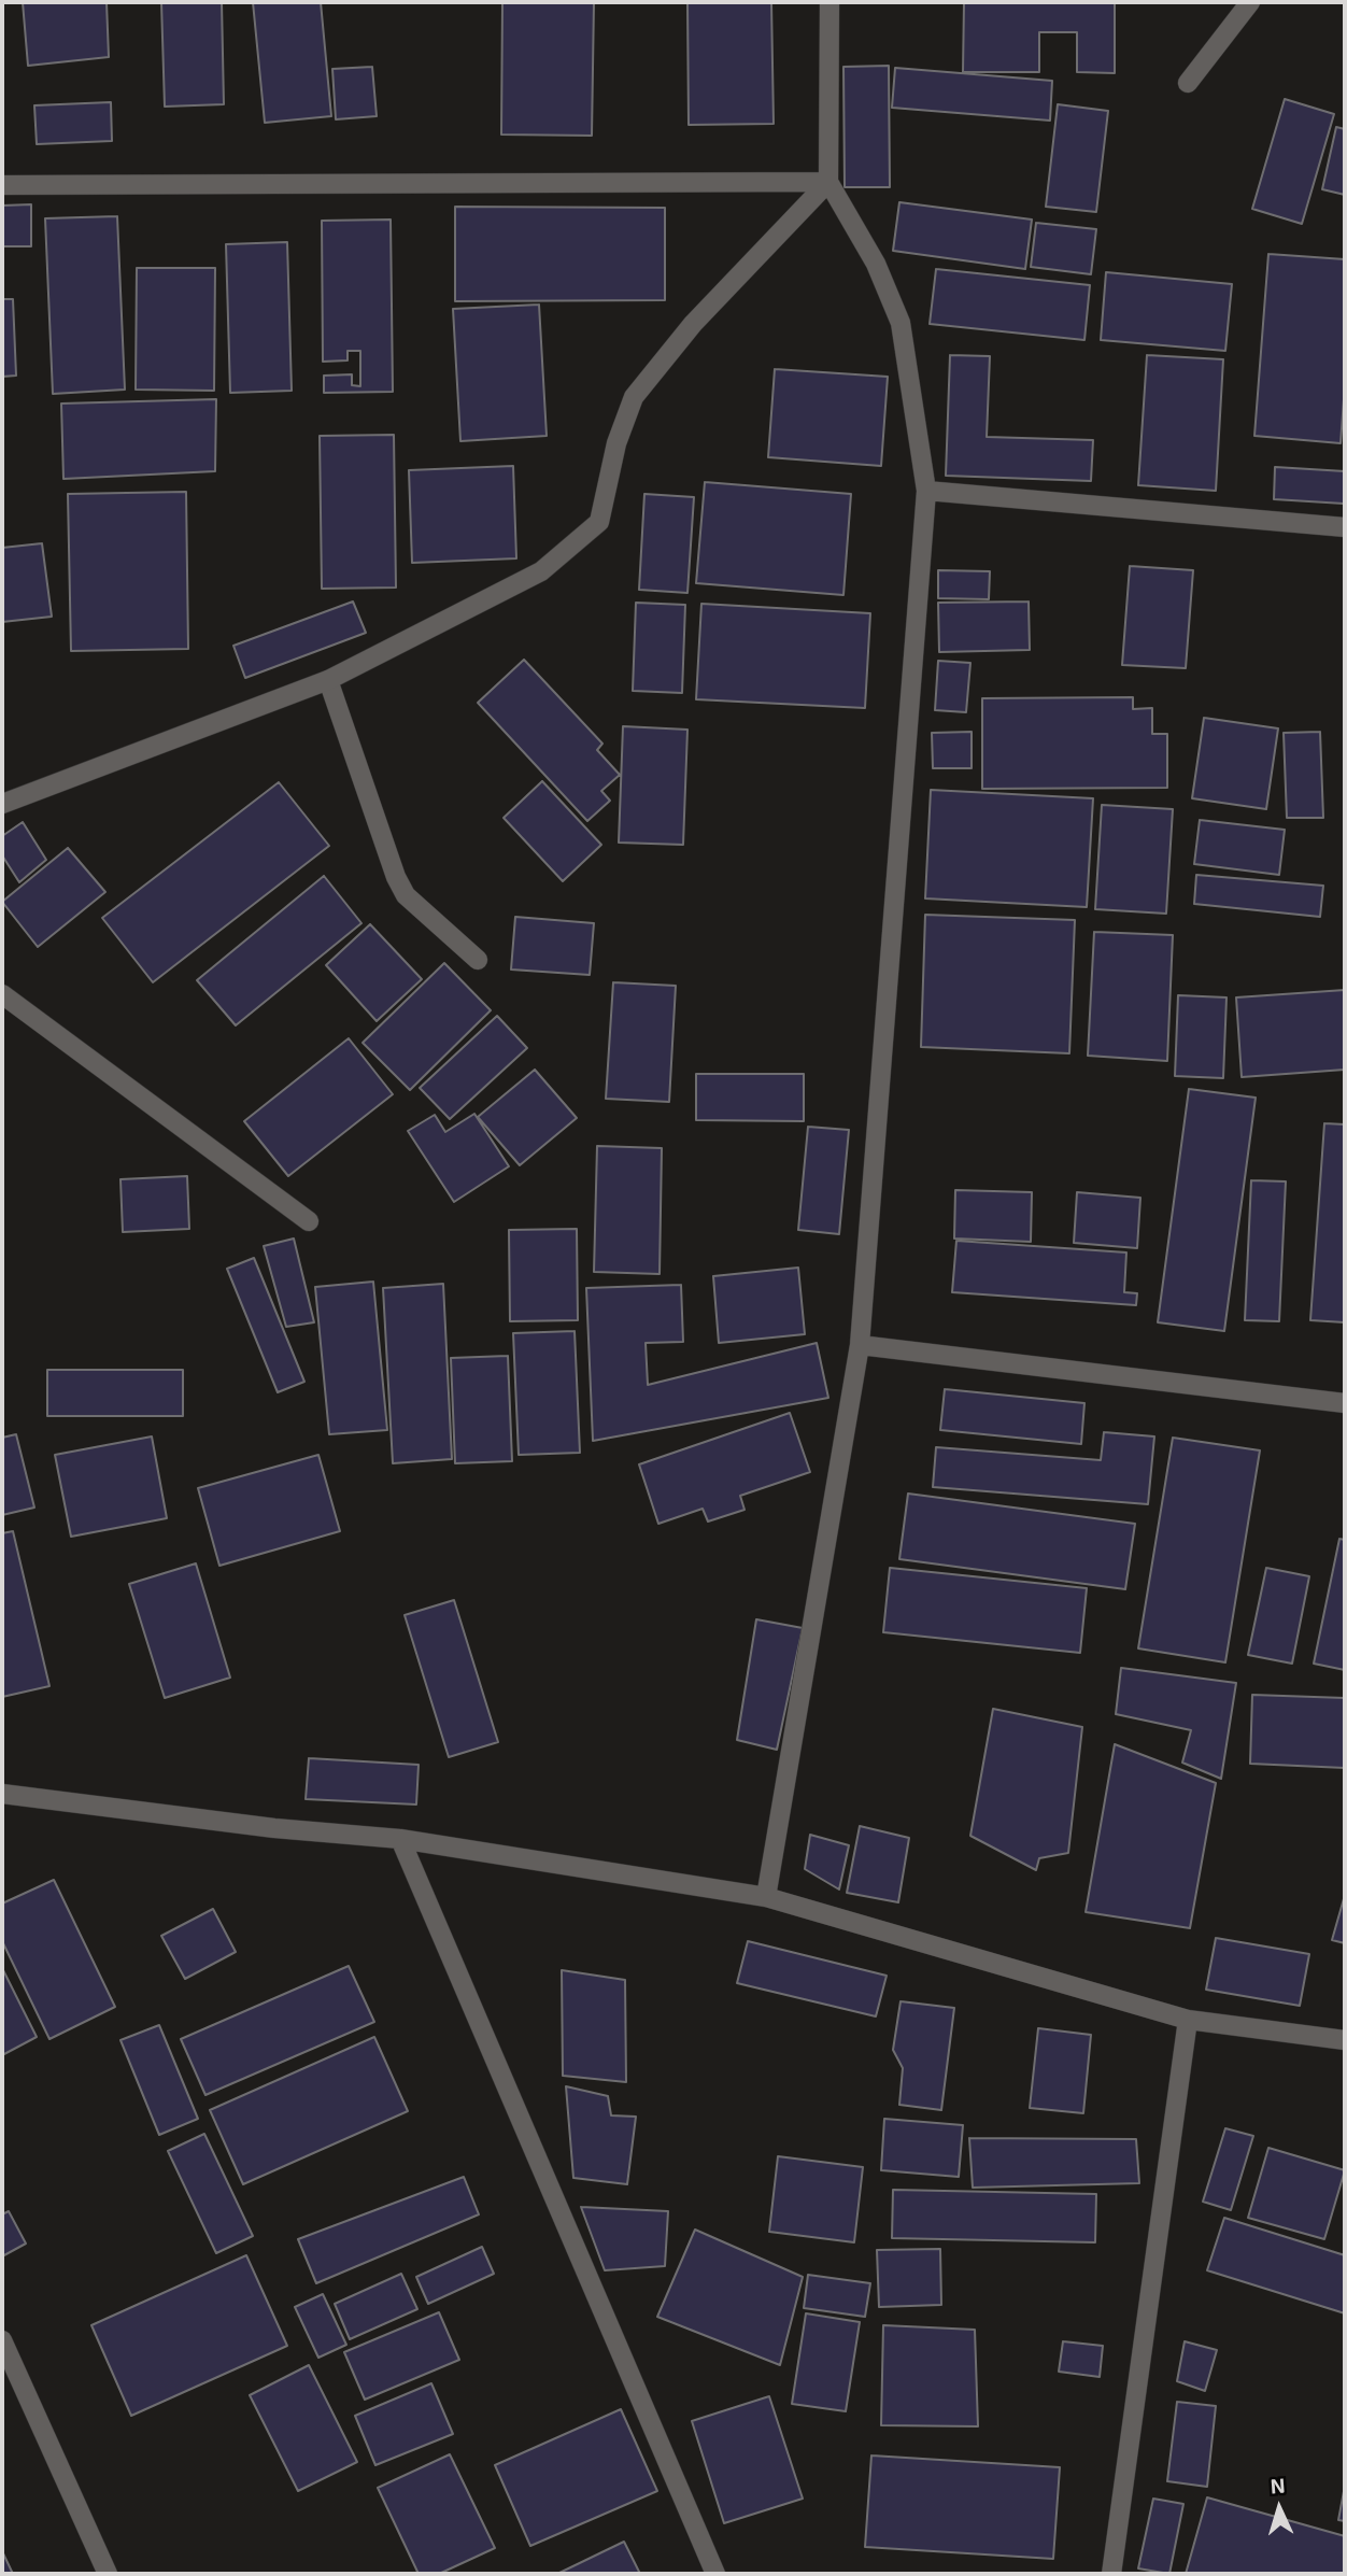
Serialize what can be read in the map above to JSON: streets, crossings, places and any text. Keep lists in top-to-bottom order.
{
  "north": "top"
}
